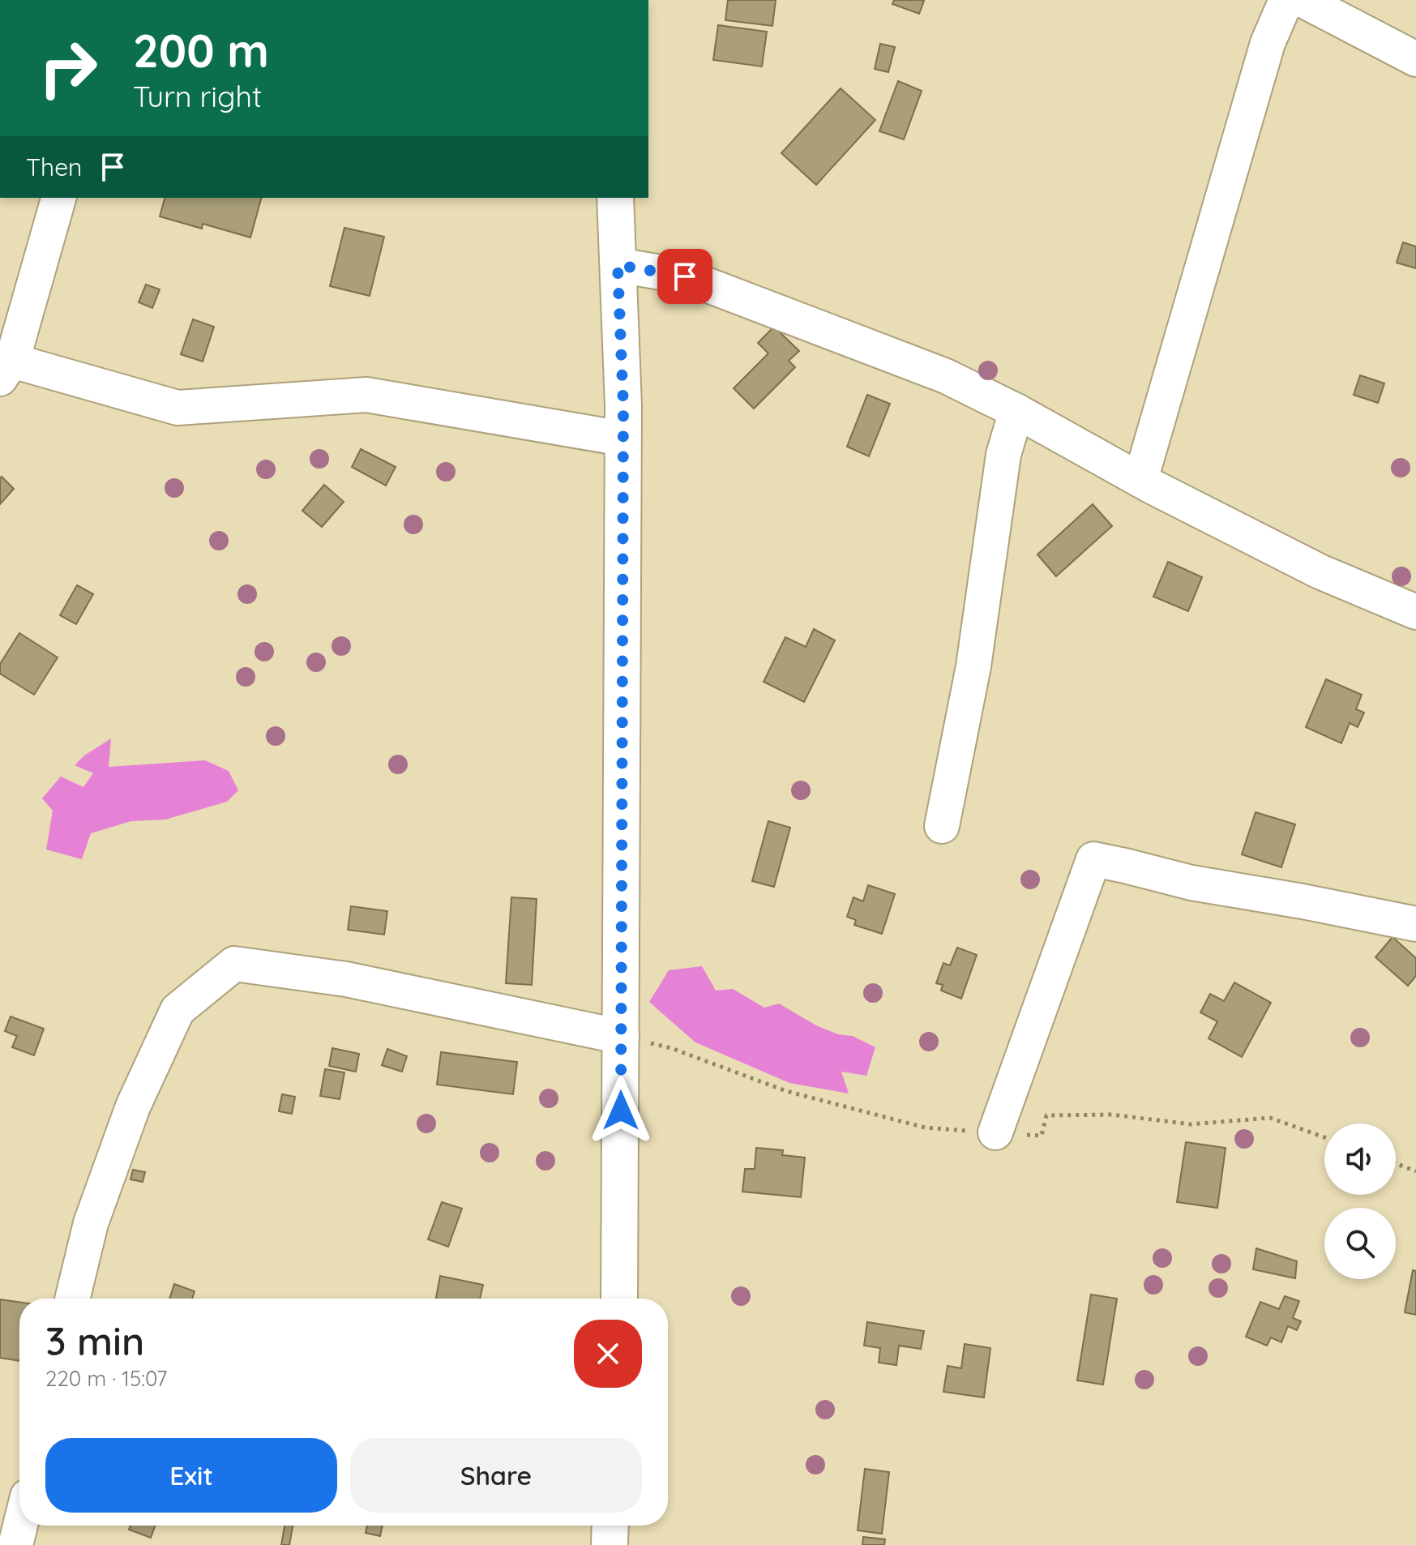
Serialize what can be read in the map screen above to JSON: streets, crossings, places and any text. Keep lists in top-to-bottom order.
{
  "page": {
    "turn": ["200 m", "Turn right"],
    "then": "Then",
    "heading": ["3 min", "220 m · 15:07"],
    "buttons": ["Exit", "Share"]
  }
}
